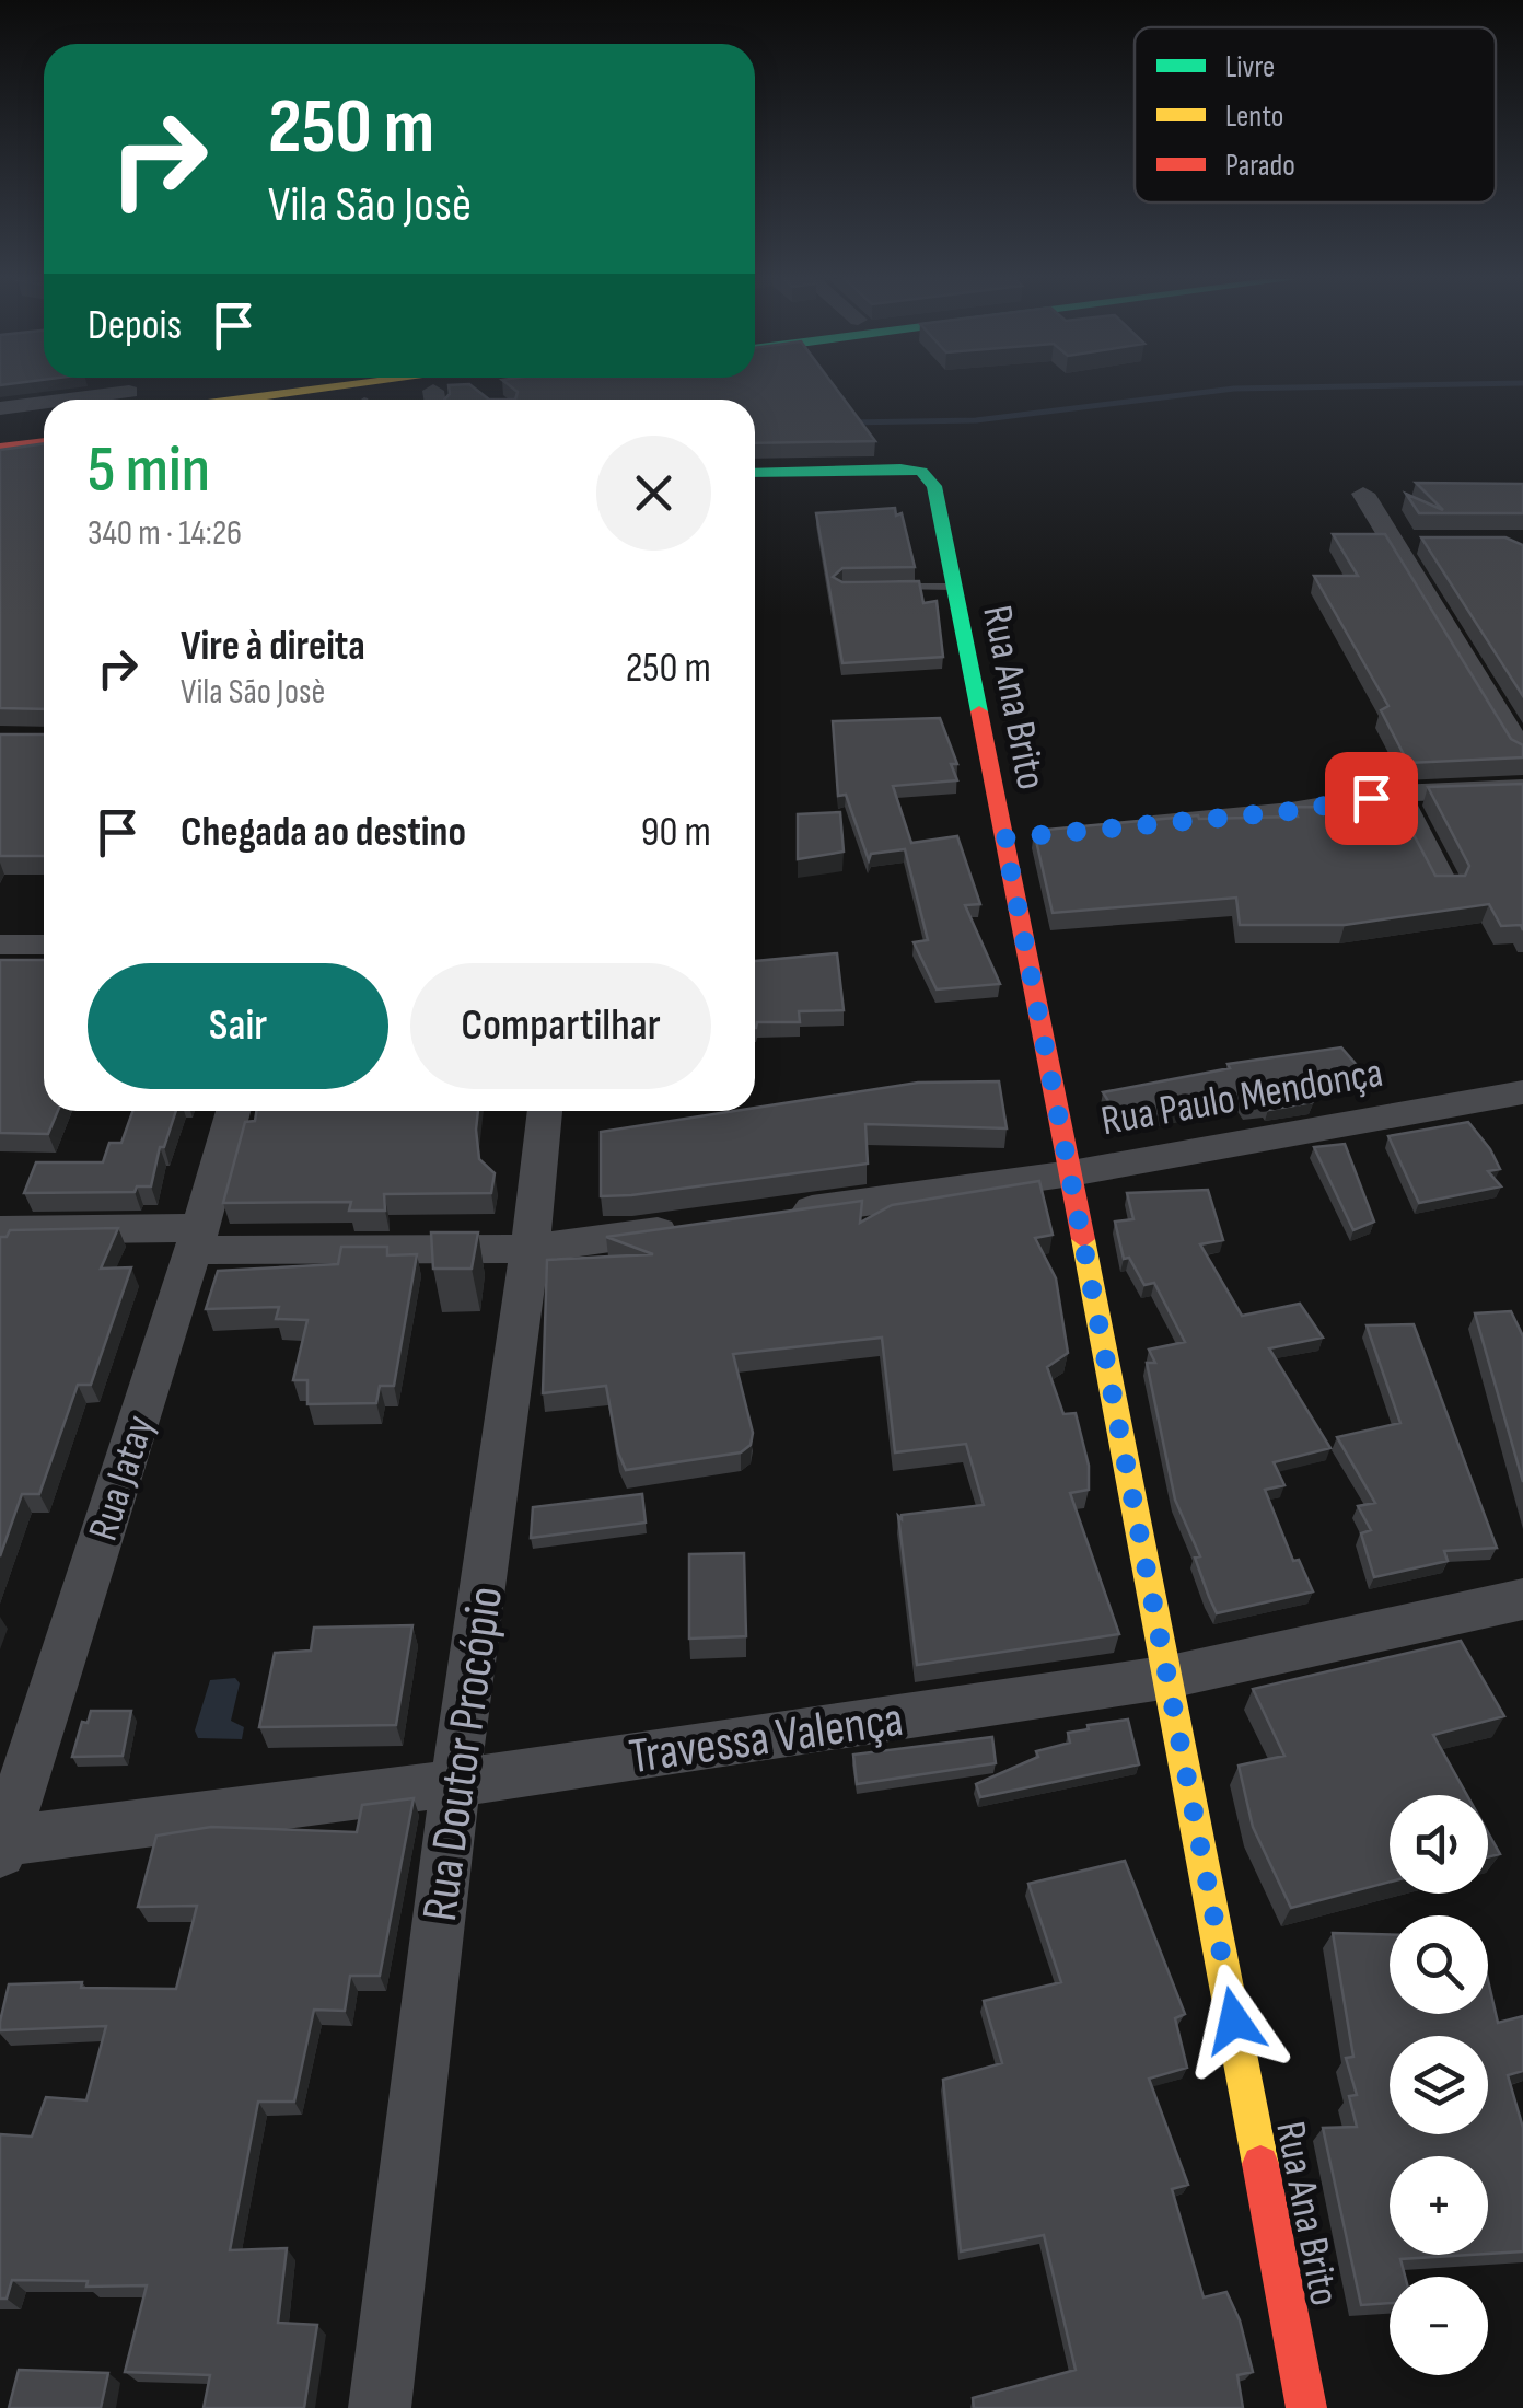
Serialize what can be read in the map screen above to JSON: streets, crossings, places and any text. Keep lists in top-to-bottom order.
{
  "streets": {
    "main road": ["Rua Ana Brito"],
    "street": [
      "Rua Paulo Mendonça",
      "Rua Jatay",
      "Travessa Valença",
      "Rua Doutor Procópio"
    ]
  },
  "crossings": [
    ["Rua Ana Brito", "Rua Paulo Mendonça"],
    ["Rua Ana Brito", "Travessa Valença"],
    ["Rua Jatay", "Travessa Valença"],
    ["Travessa Valença", "Rua Doutor Procópio"]
  ],
  "legend": ["Livre", "Lento", "Parado"],
  "page": {
    "turn": ["250 m", "Vila São Josè"],
    "then": "Depois",
    "heading": ["5 min", "340 m · 14:26"],
    "list": [
      {
        "name": "Vire à direita",
        "note": "Vila São Josè",
        "value": "250 m"
      },
      {
        "name": "Chegada ao destino",
        "value": "90 m"
      }
    ],
    "buttons": ["Sair", "Compartilhar"],
    "map_buttons": ["+", "−"]
  }
}
